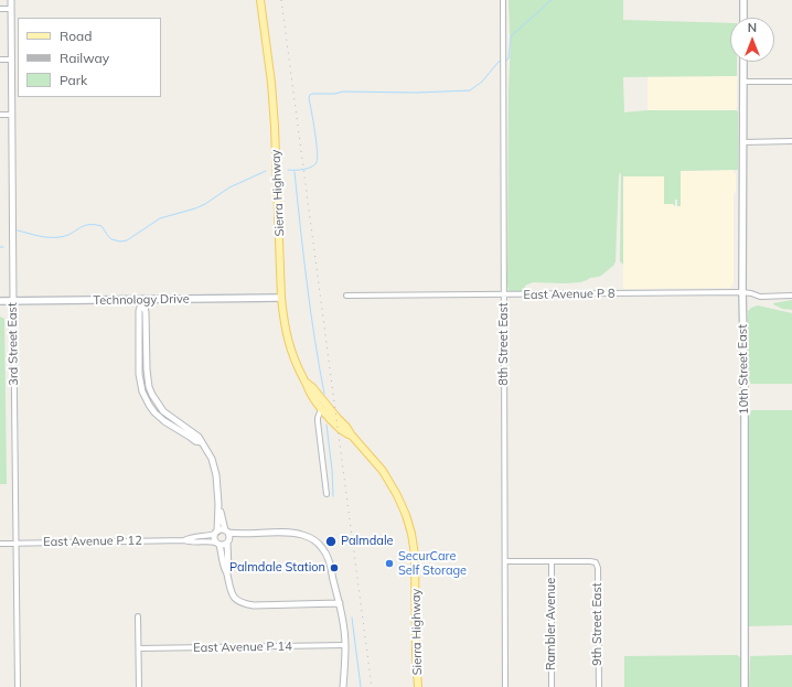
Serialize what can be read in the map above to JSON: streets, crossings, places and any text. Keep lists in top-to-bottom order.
{
  "streets": {
    "main road": ["Sierra Highway", "Technology Drive", "10th Street East"],
    "street": [
      "East Avenue P 8",
      "3rd Street East",
      "8th Street East",
      "East Avenue P 12",
      "Rambler Avenue",
      "9th Street East",
      "East Avenue P 14"
    ]
  },
  "crossings": [
    ["Sierra Highway", "Technology Drive"],
    ["East Avenue P 8", "8th Street East"],
    ["East Avenue P 8", "10th Street East"],
    ["Technology Drive", "3rd Street East"],
    ["3rd Street East", "East Avenue P 12"],
    ["Rambler Avenue", "9th Street East"]
  ],
  "places": ["Palmdale", "SecurCare Self Storage", "Palmdale Station"],
  "legend": ["Road", "Railway", "Park"],
  "north": "top"
}
